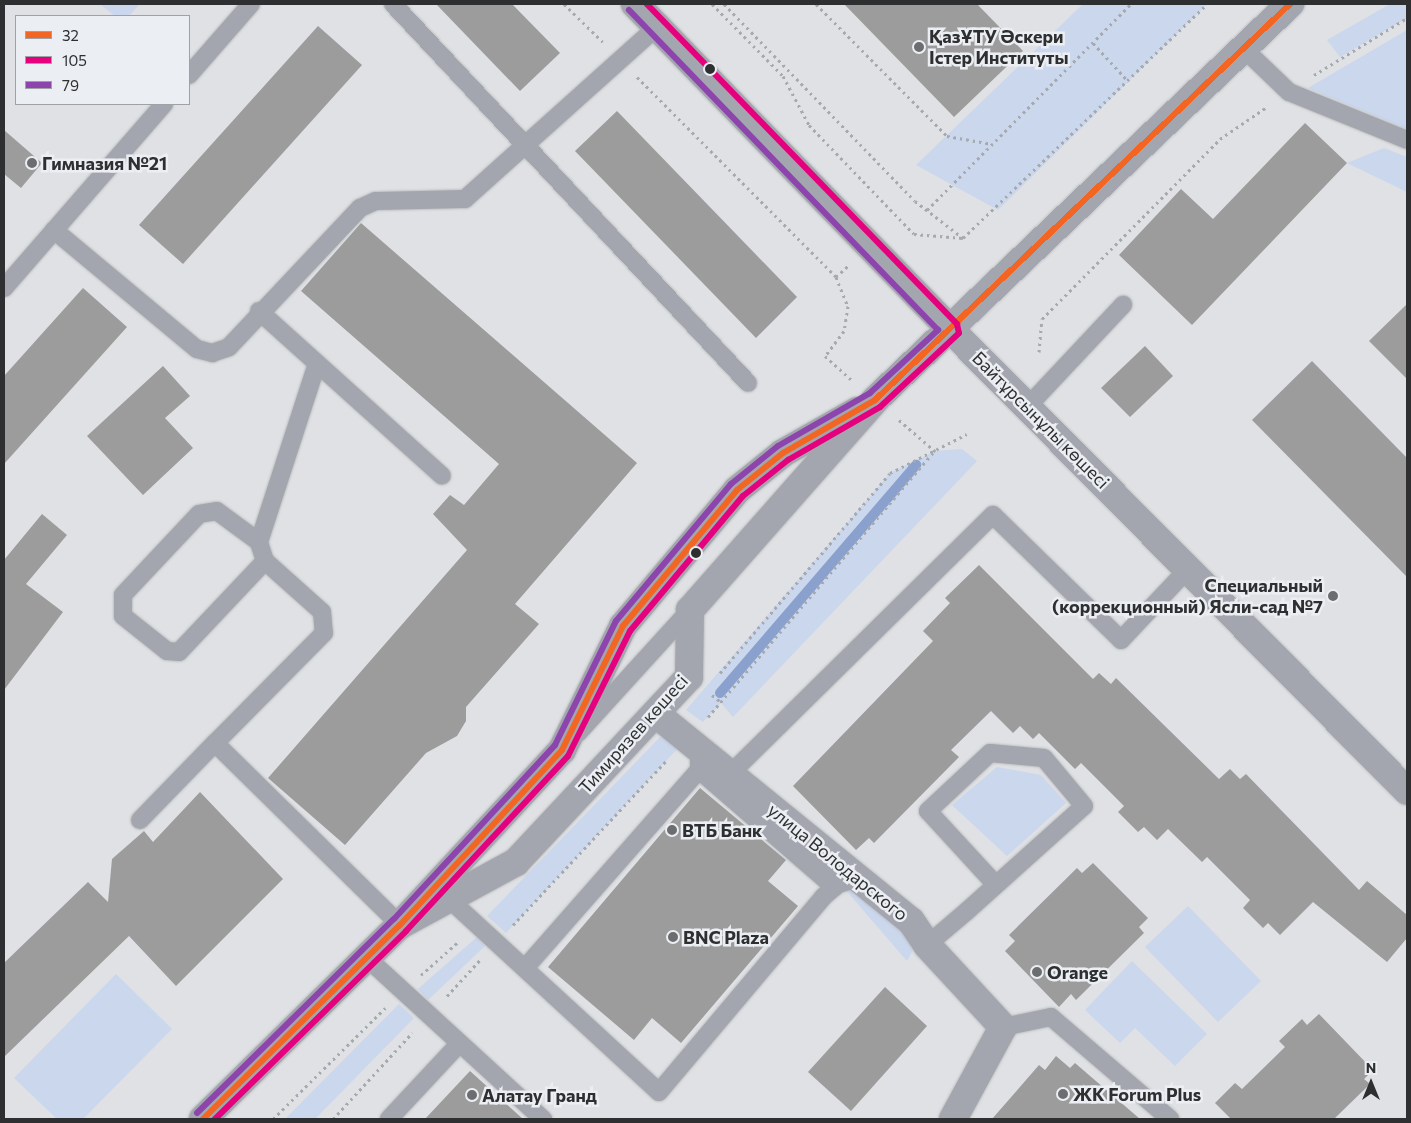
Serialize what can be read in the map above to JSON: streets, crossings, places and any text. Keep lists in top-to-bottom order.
{
  "streets": {
    "street": ["Байтұрсынұлы көшесі", "Тимирязев көшесі", "улица Володарского"]
  },
  "crossings": [
    ["Байтұрсынұлы көшесі", "Тимирязев көшесі"],
    ["Тимирязев көшесі", "улица Володарского"]
  ],
  "places": [
    "ҚазҰТУ Әскери Істер Институты",
    "Гимназия №21",
    "Специальный (коррекционный) Ясли-сад №7",
    "ВТБ Банк",
    "BNC Plaza",
    "Orange",
    "ЖК Forum Plus",
    "Алатау Гранд"
  ],
  "lines": ["transit line 32", "transit line 105", "transit line 79"],
  "legend": ["32", "105", "79"],
  "north": "top"
}
